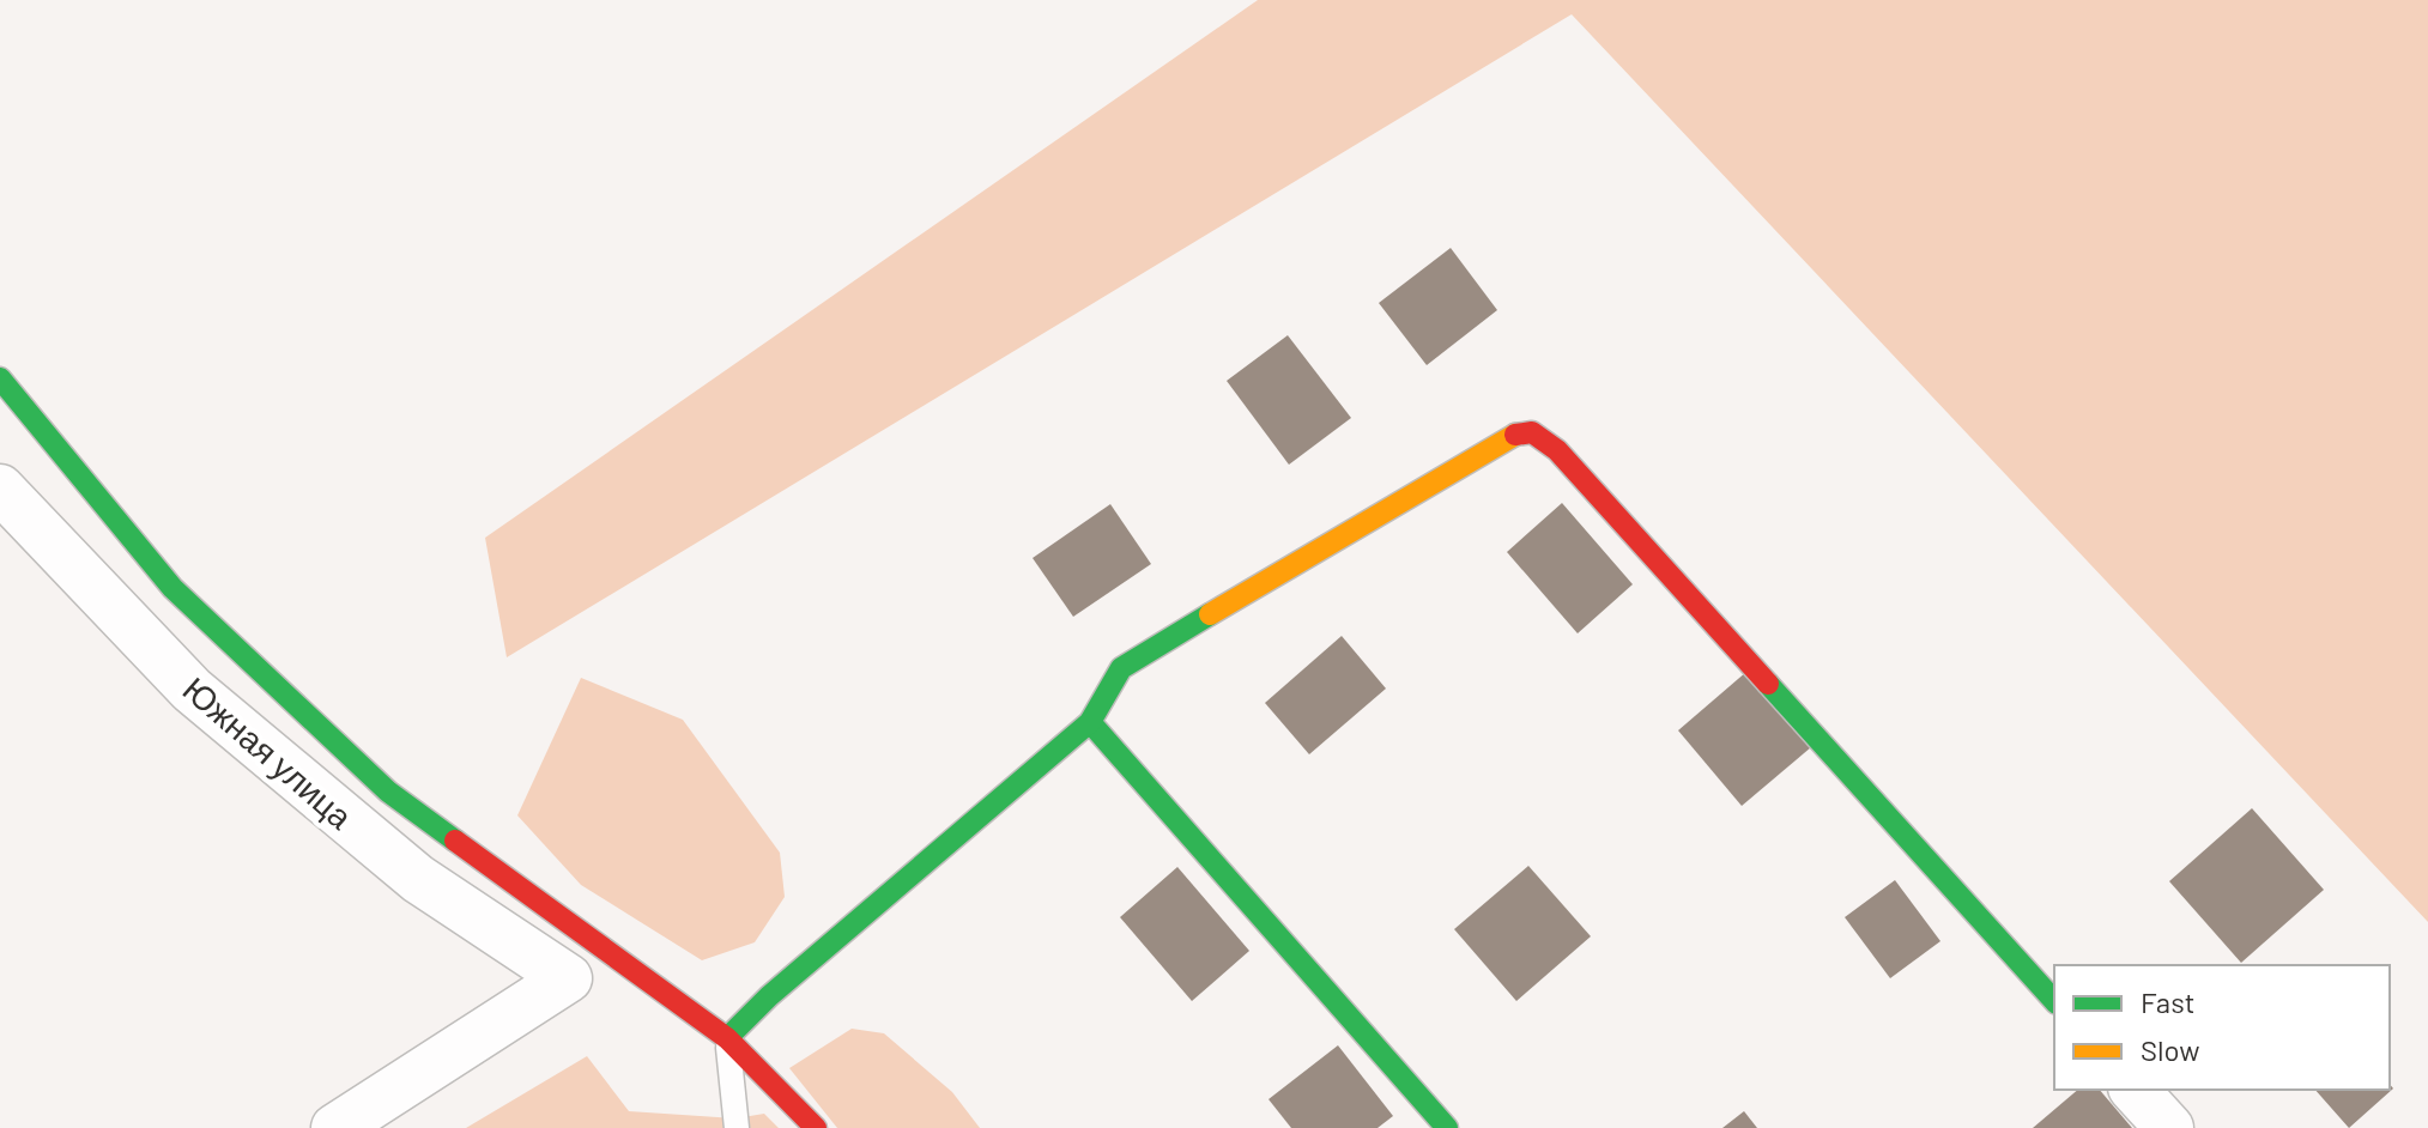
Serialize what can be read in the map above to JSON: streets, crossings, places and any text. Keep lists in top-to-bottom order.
{
  "streets": {
    "street": ["Южная улица"]
  },
  "legend": ["Fast", "Slow"]
}
